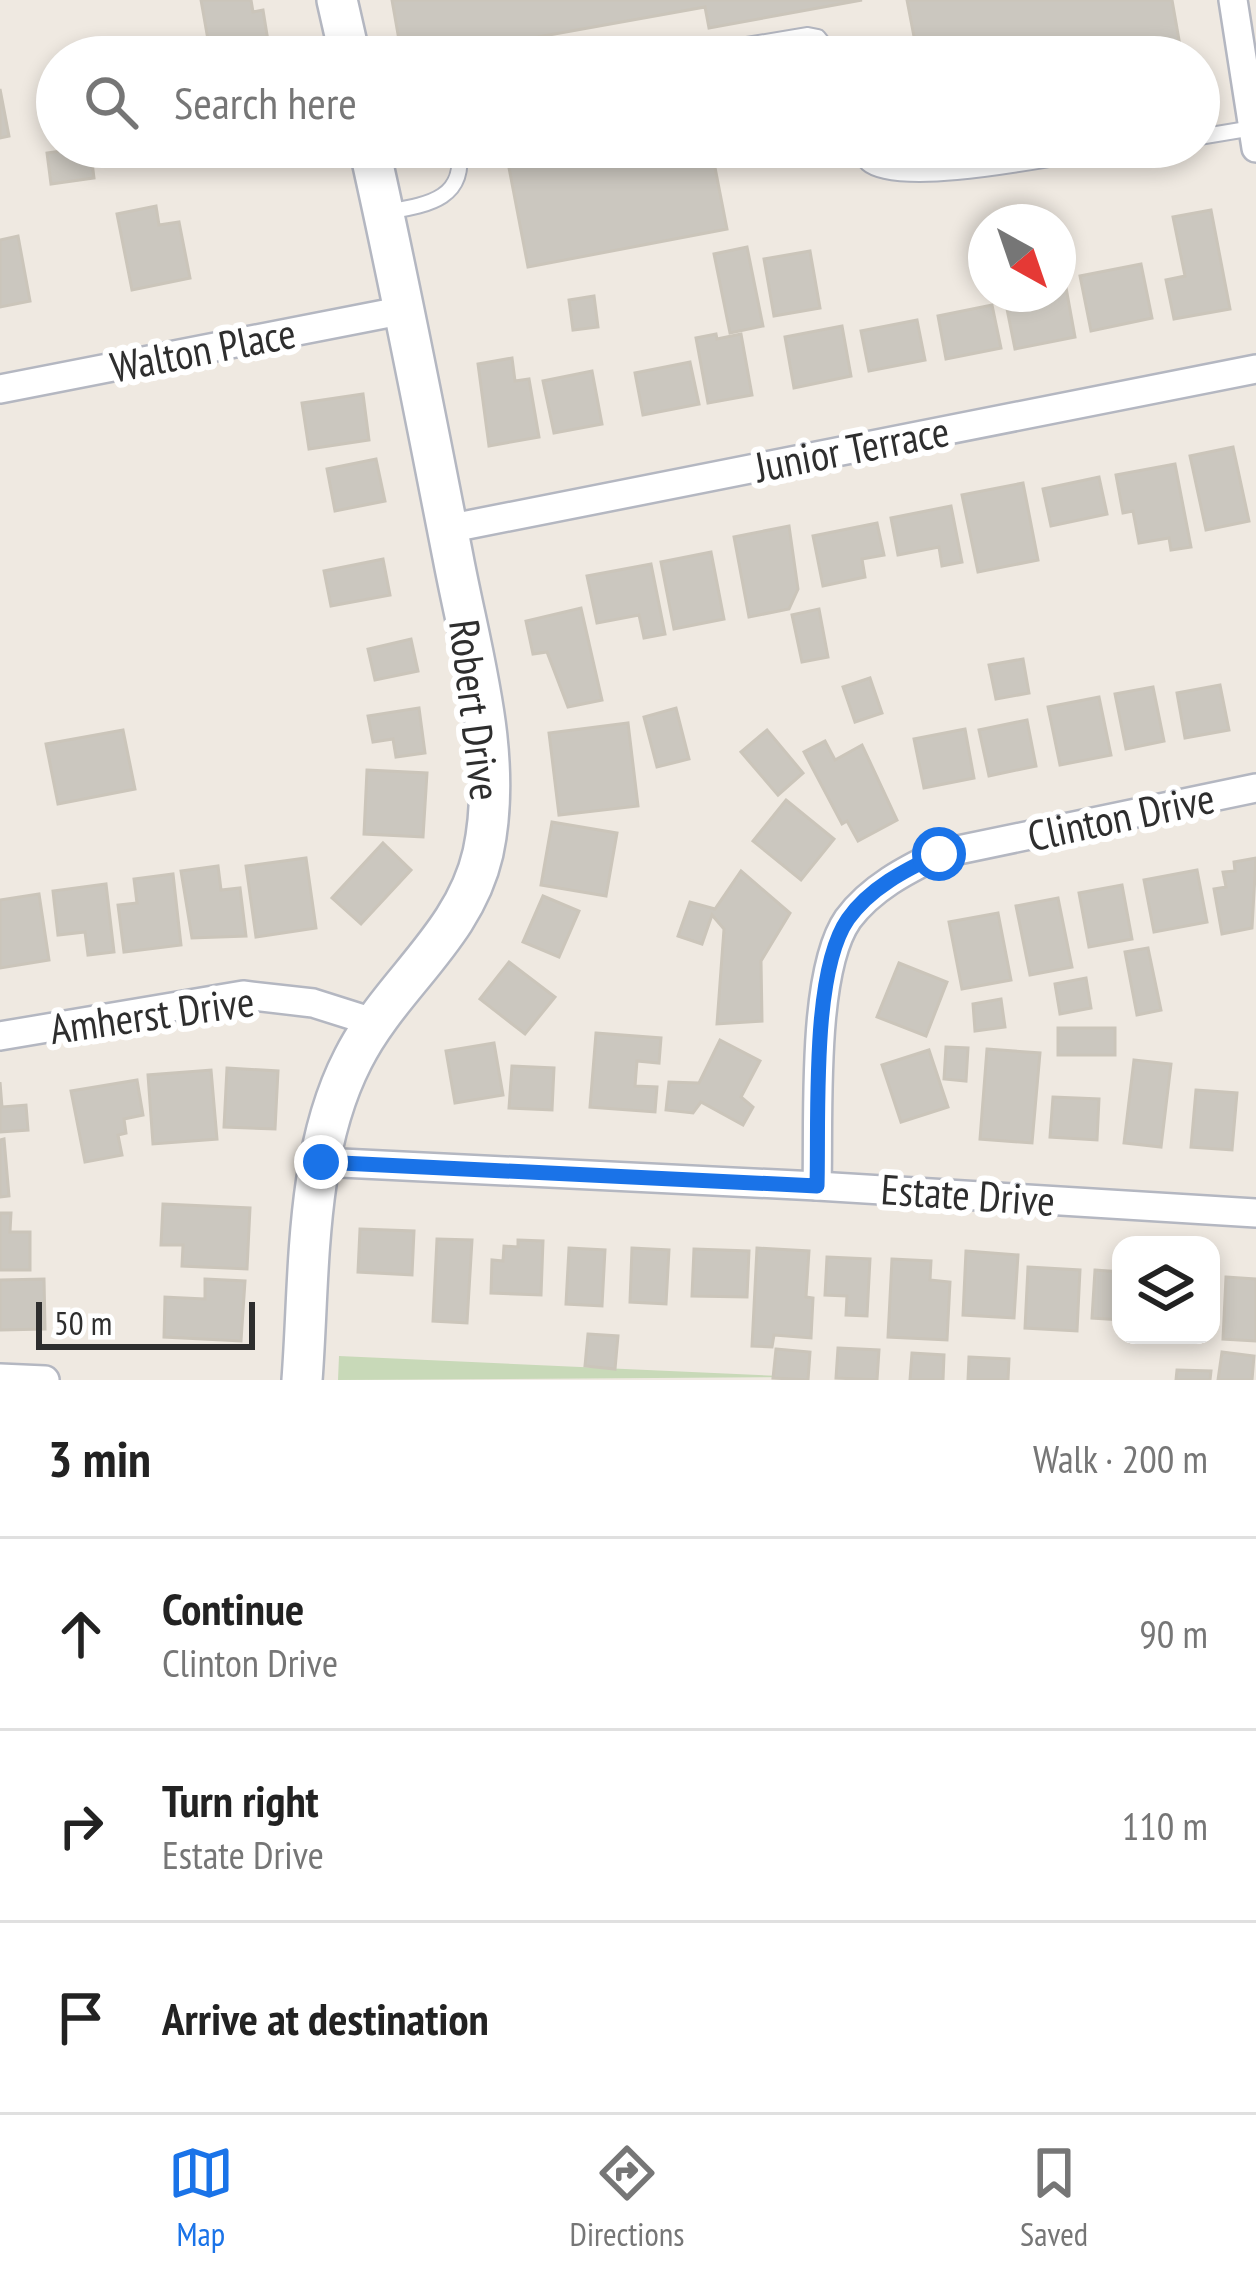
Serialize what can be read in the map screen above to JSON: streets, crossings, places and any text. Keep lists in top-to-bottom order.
{
  "streets": {
    "street": [
      "Walton Place",
      "Junior Terrace",
      "Robert Drive",
      "Clinton Drive",
      "Amherst Drive",
      "Estate Drive"
    ]
  },
  "crossings": [
    ["Walton Place", "Robert Drive"],
    ["Junior Terrace", "Robert Drive"],
    ["Robert Drive", "Amherst Drive"],
    ["Robert Drive", "Estate Drive"],
    ["Clinton Drive", "Estate Drive"]
  ],
  "scale_bar": "50 m",
  "north": "bottom right",
  "page": {
    "search": "Search here",
    "scale": "50 m",
    "heading": ["3 min", "Walk · 200 m"],
    "list": [
      ["Continue", "Clinton Drive", "90 m"],
      ["Turn right", "Estate Drive", "110 m"],
      "Arrive at destination"
    ],
    "nav": ["Map", "Directions", "Saved"]
  }
}
